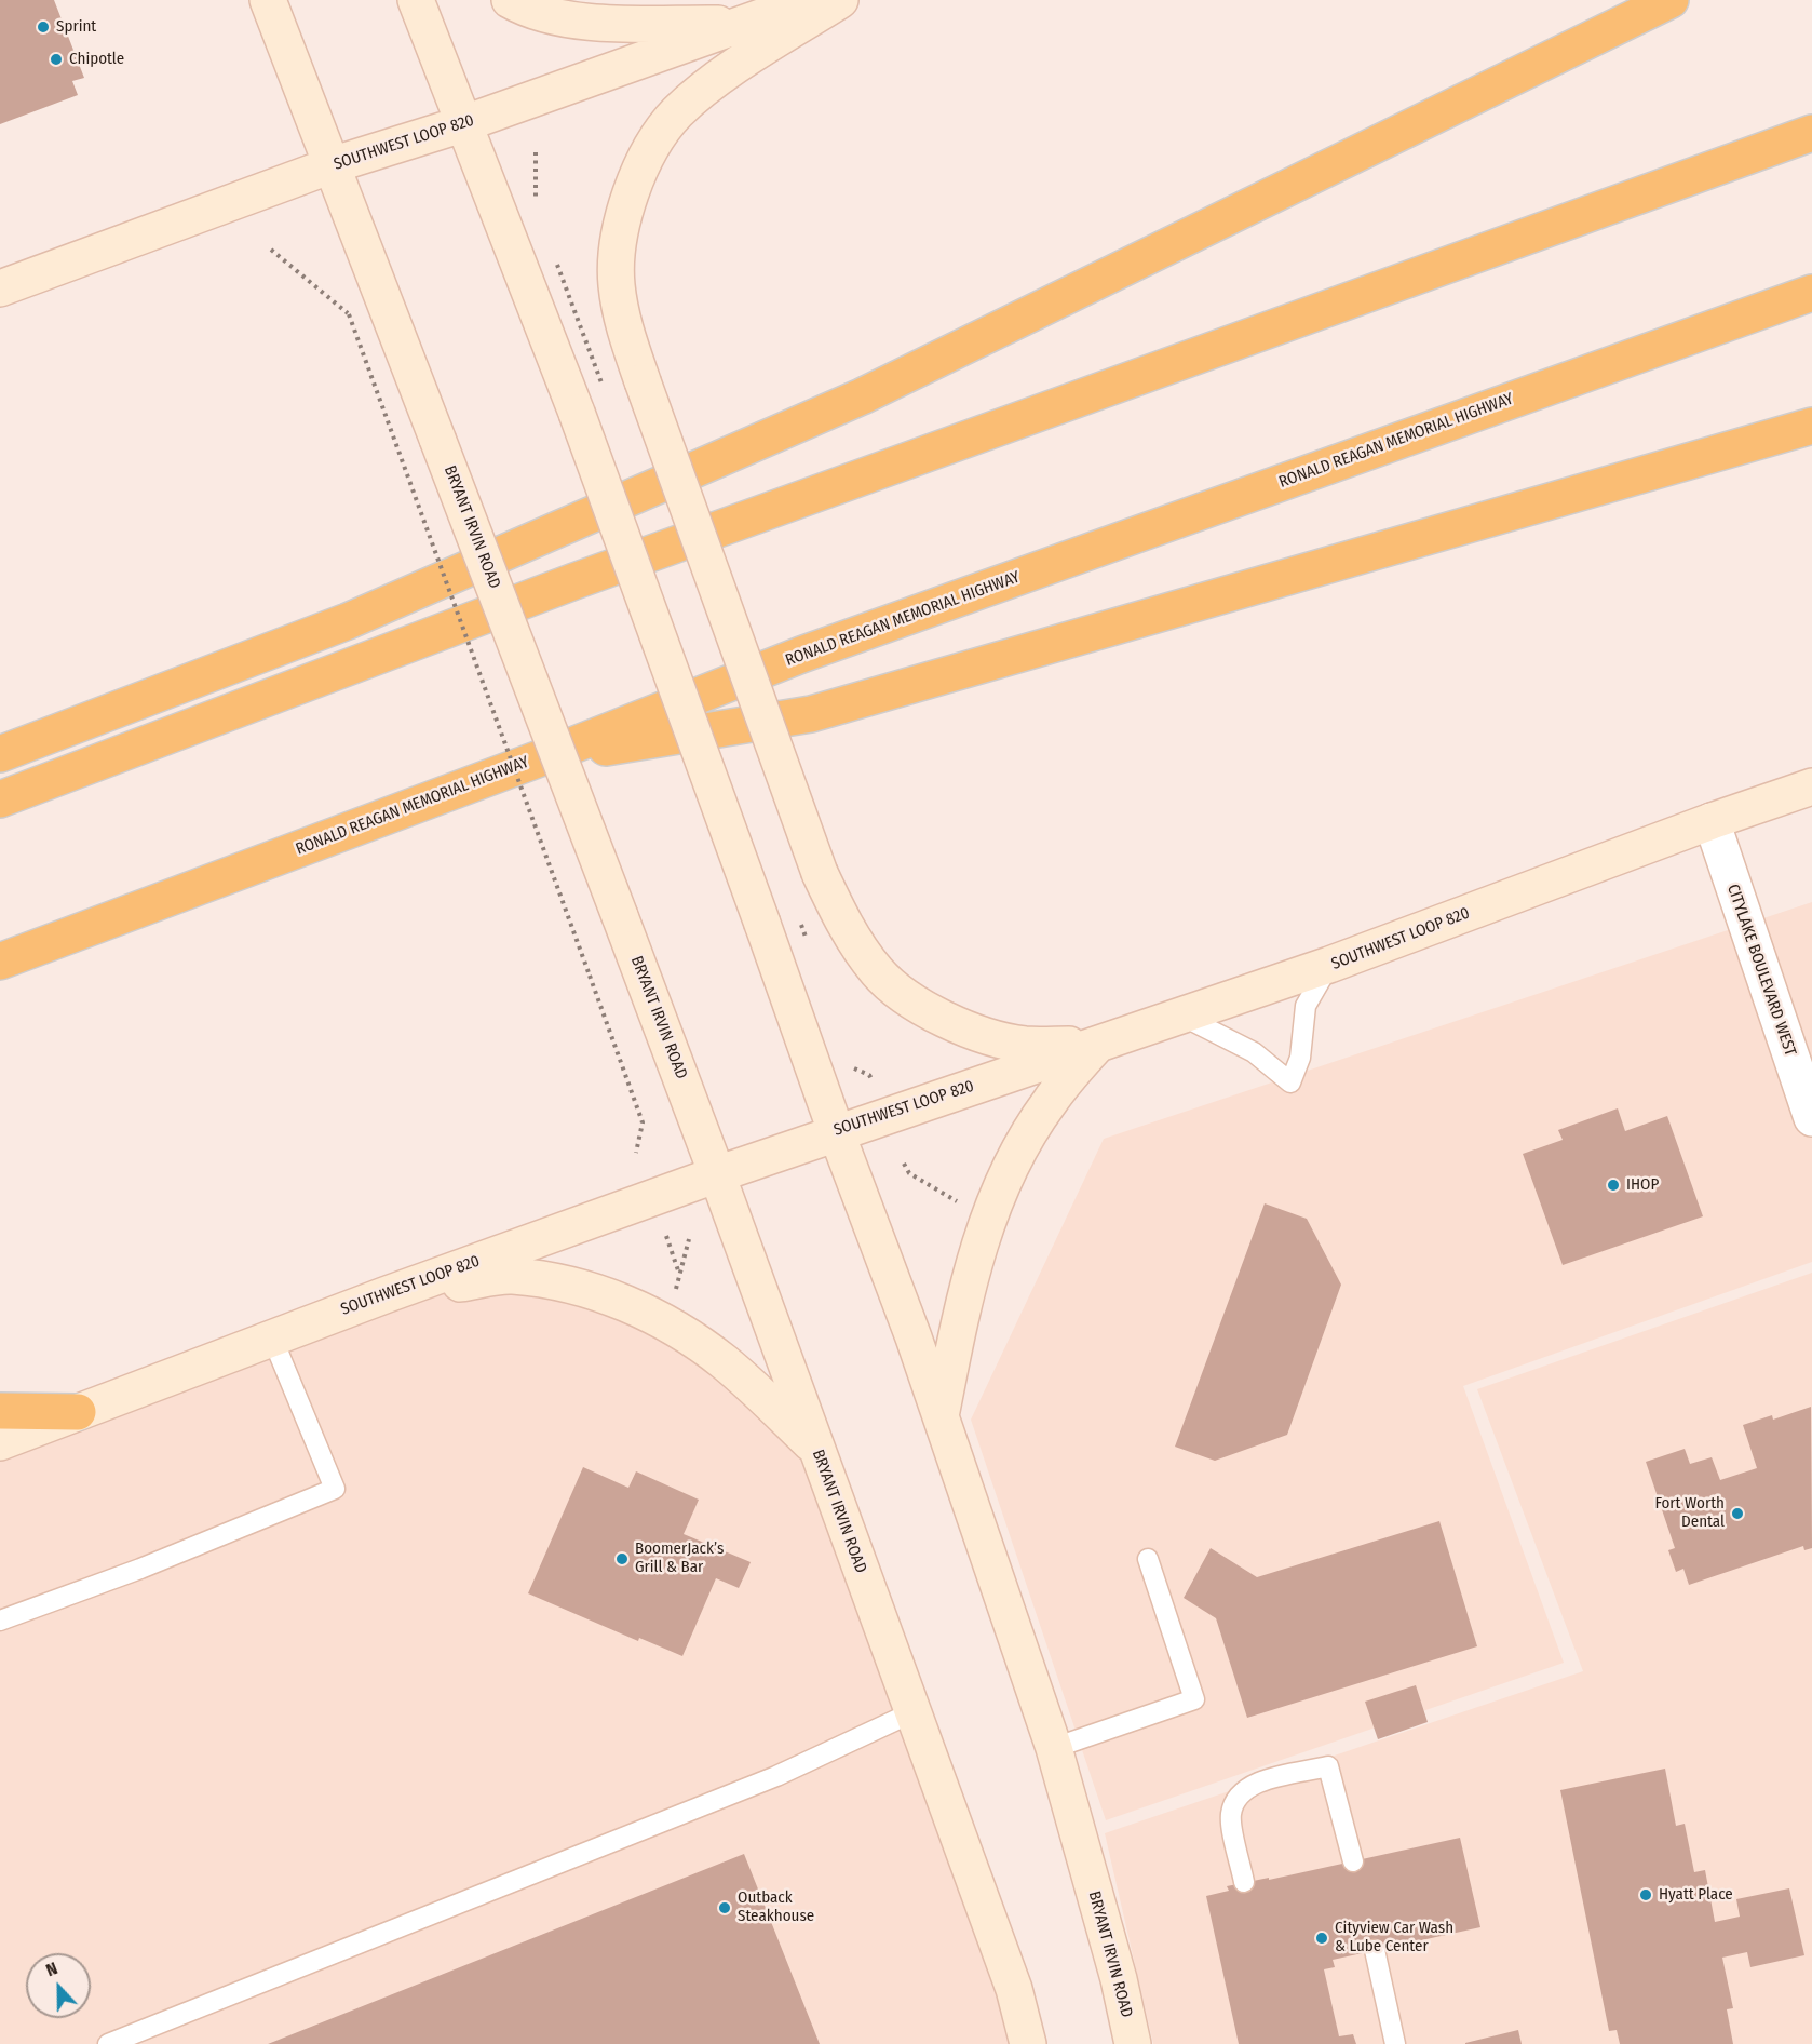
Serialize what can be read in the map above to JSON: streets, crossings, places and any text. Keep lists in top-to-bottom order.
{
  "streets": {
    "highway": ["RONALD REAGAN MEMORIAL HIGHWAY"],
    "main road": ["SOUTHWEST LOOP 820", "BRYANT IRVIN ROAD"],
    "street": ["CITYLAKE BOULEVARD WEST"]
  },
  "crossings": [
    ["SOUTHWEST LOOP 820", "BRYANT IRVIN ROAD"],
    ["SOUTHWEST LOOP 820", "CITYLAKE BOULEVARD WEST"]
  ],
  "places": [
    "Sprint",
    "Chipotle",
    "IHOP",
    "Fort Worth Dental",
    "BoomerJack’s Grill & Bar",
    "Hyatt Place",
    "Outback Steakhouse",
    "Cityview Car Wash & Lube Center"
  ],
  "north": "top"
}
